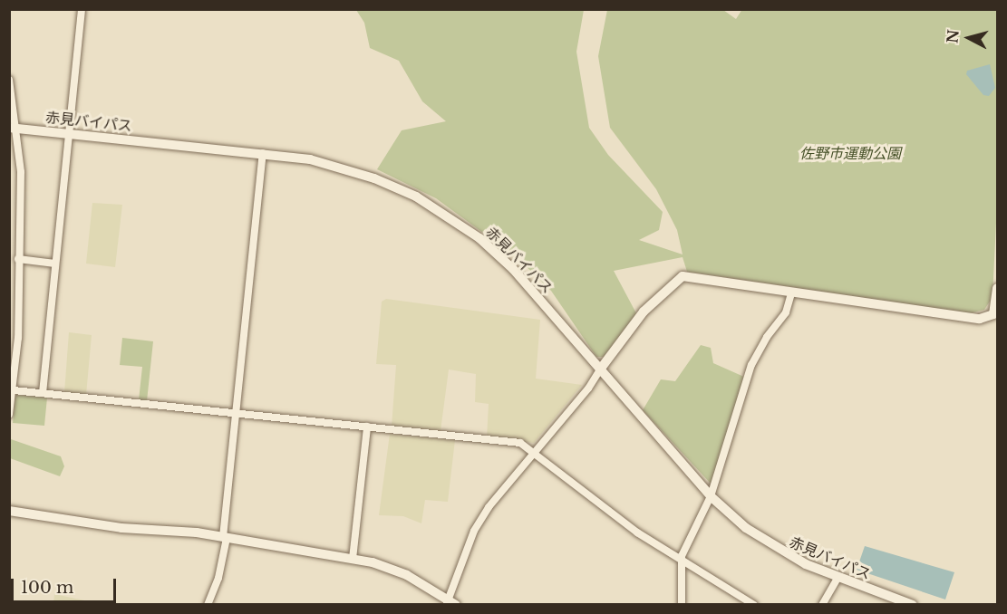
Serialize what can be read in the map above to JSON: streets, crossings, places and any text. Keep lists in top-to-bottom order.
{
  "streets": {
    "main road": ["赤見バイパス"]
  },
  "parks": ["佐野市運動公園"],
  "scale_bar": "100 m",
  "north": "left"
}
